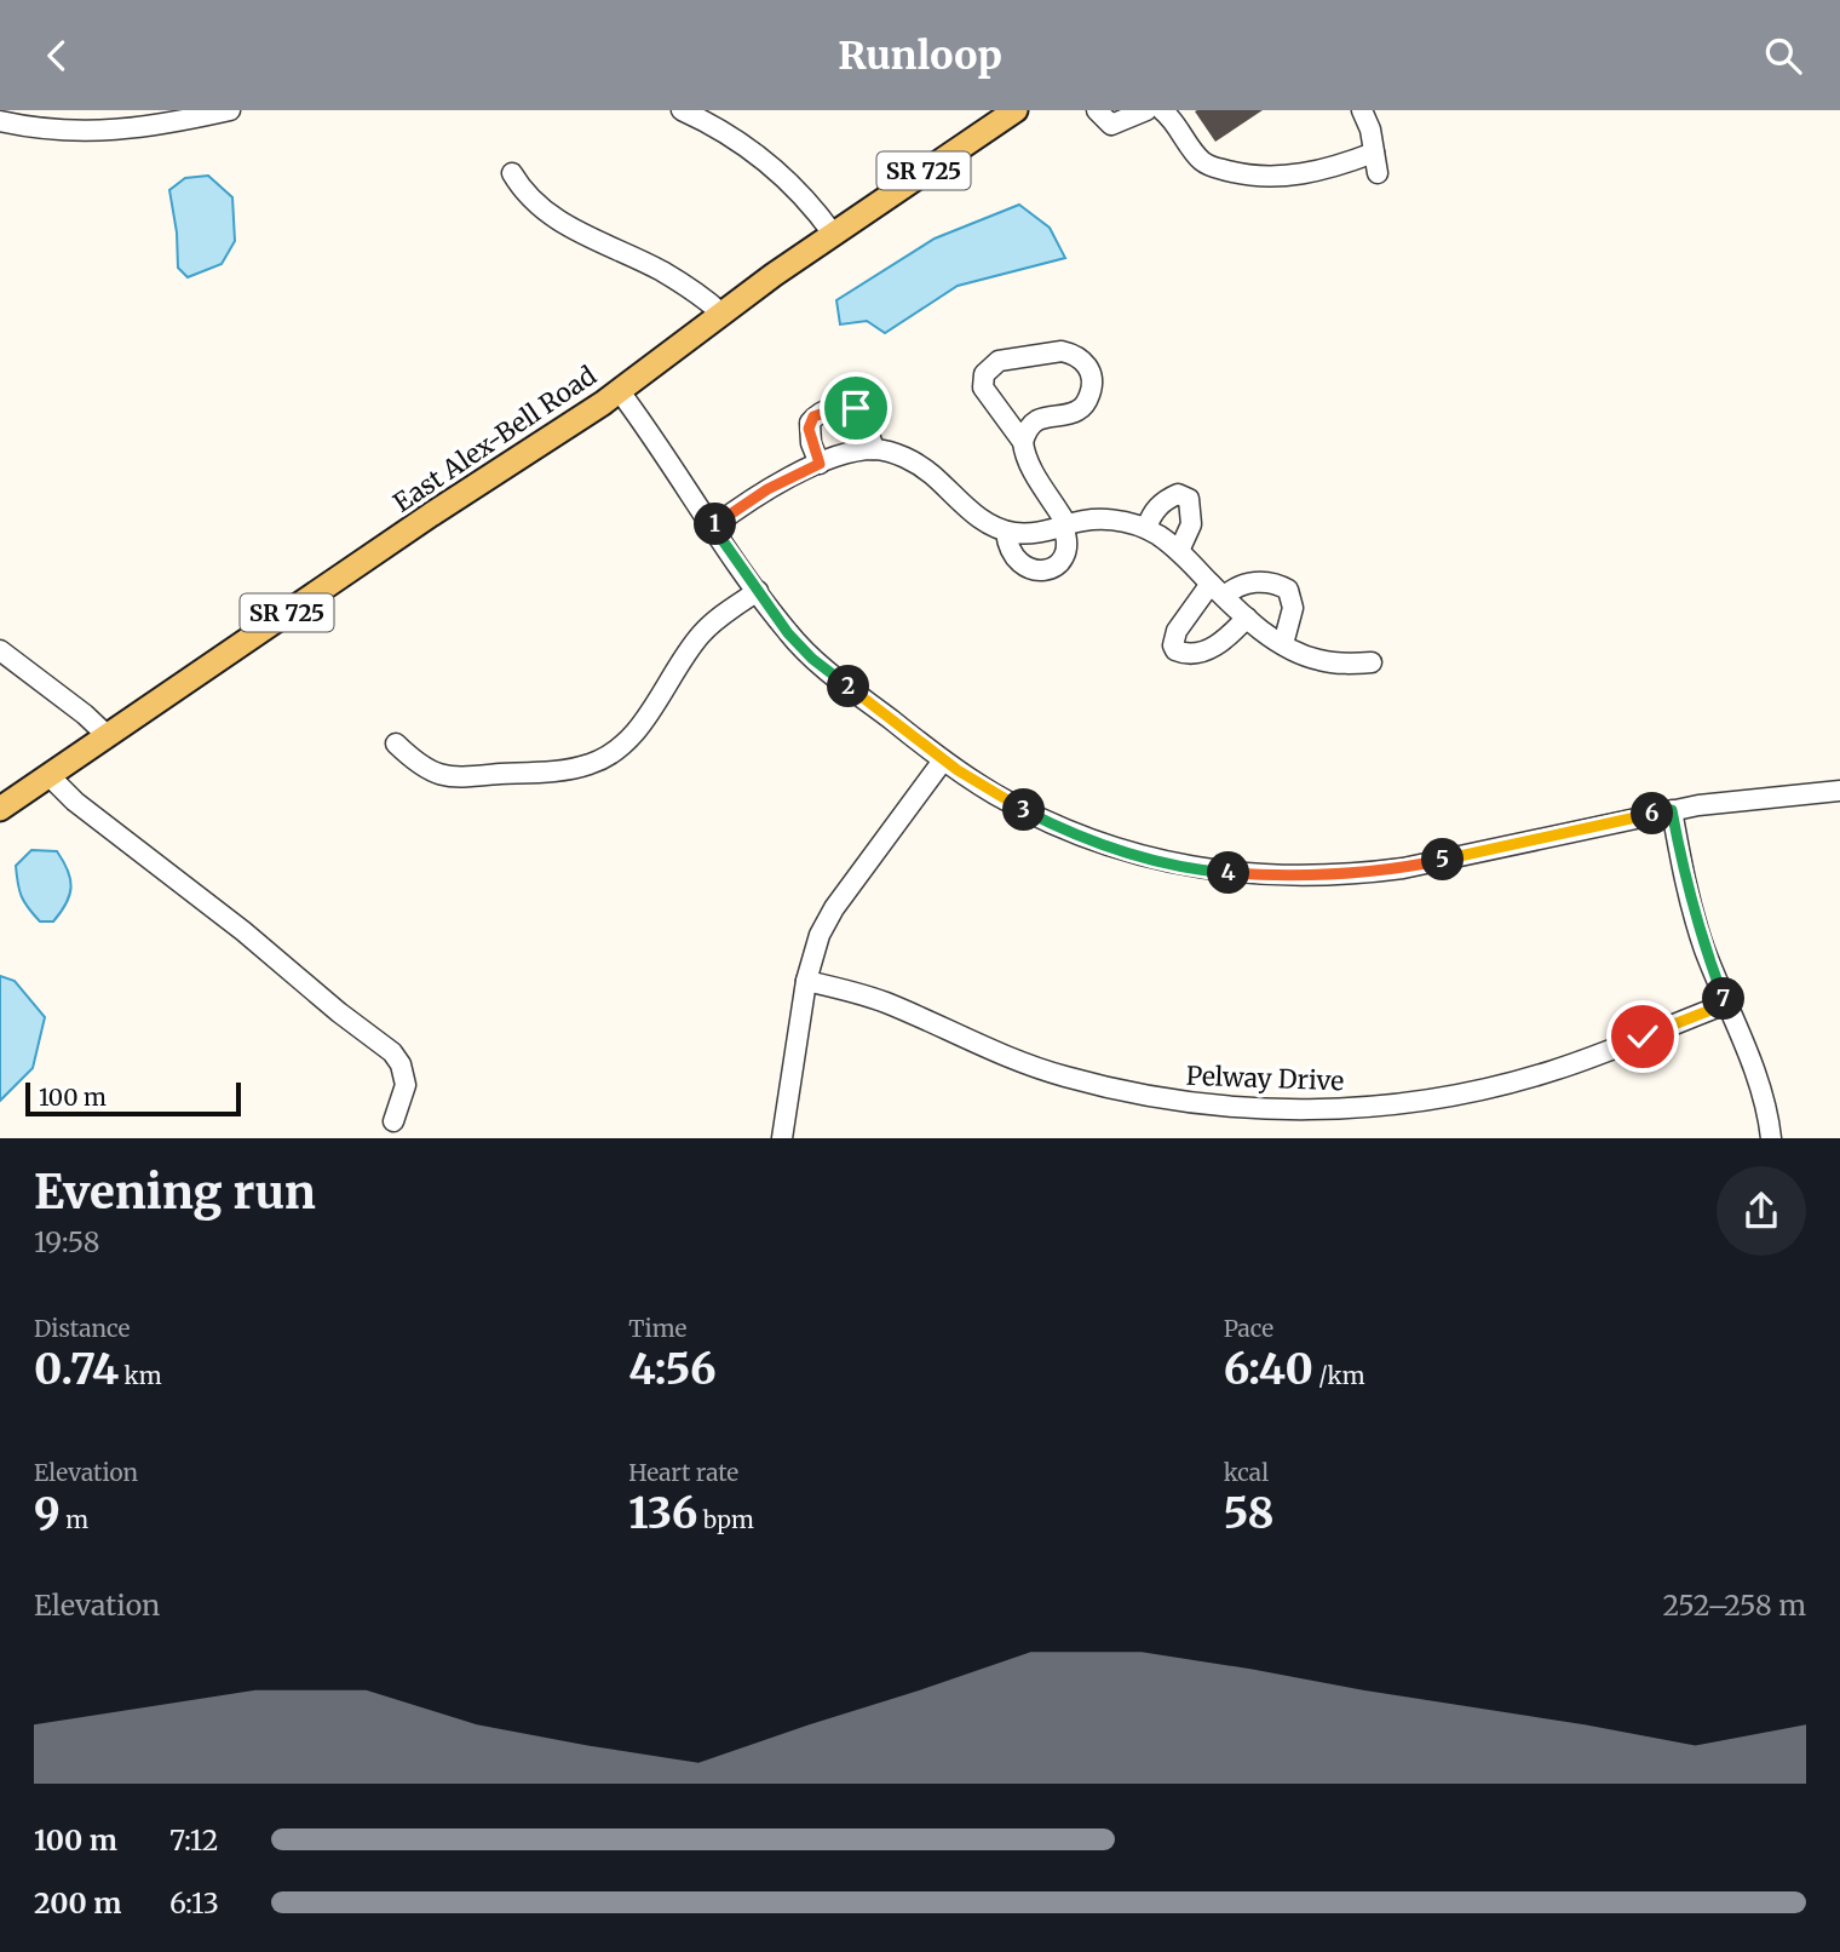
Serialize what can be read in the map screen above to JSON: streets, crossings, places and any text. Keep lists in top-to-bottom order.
{
  "streets": {
    "main road": ["SR 725", "East Alex-Bell Road"],
    "street": ["Pelway Drive"]
  },
  "scale_bar": "100 m",
  "page": {
    "header": "Runloop",
    "pins": [
      "1",
      "2",
      "3",
      "6",
      "5",
      "4",
      "7"
    ],
    "scale": "100 m",
    "heading": ["Evening run", "19:58"],
    "stats": [
      ["Distance", "0.74 km"],
      ["Time", "4:56"],
      ["Pace", "6:40 /km"],
      ["Elevation", "9 m"],
      ["Heart rate", "136 bpm"],
      ["kcal", "58"]
    ],
    "chart": ["Elevation", "252–258 m"],
    "list": [
      {
        "name": "100 m",
        "note": "7:12"
      },
      {
        "name": "200 m",
        "note": "6:13"
      }
    ]
  }
}
